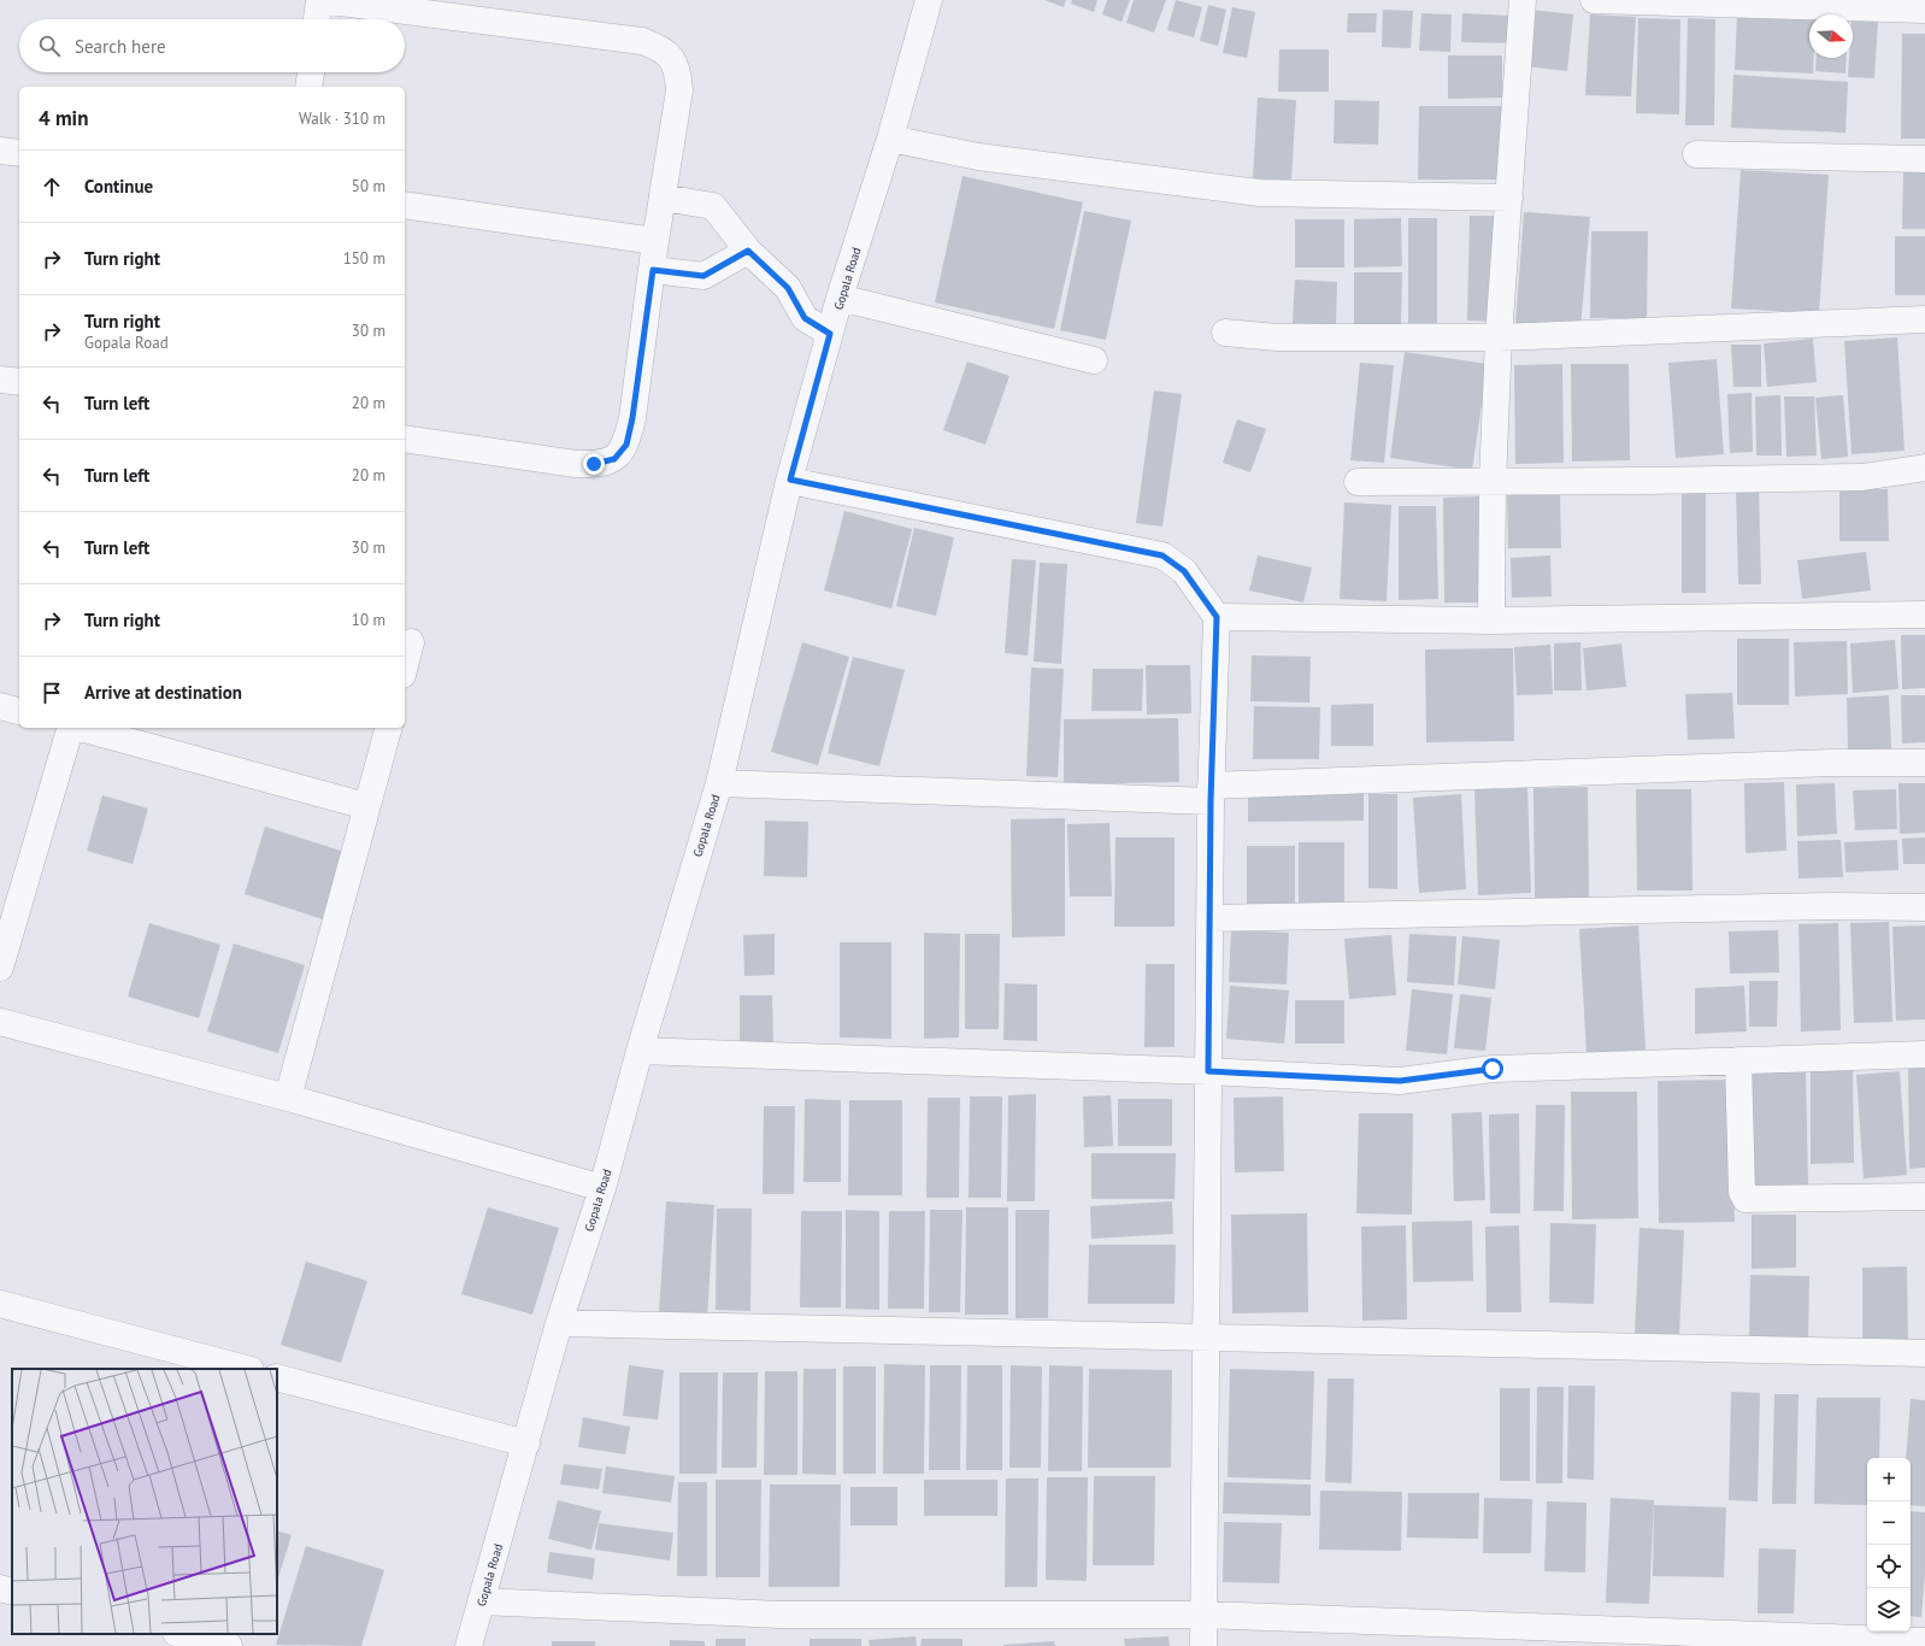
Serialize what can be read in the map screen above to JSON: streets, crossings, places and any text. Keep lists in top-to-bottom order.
{
  "streets": {
    "street": ["Gopala Road"]
  },
  "north": "right",
  "page": {
    "search": "Search here",
    "heading": ["4 min", "Walk · 310 m"],
    "list": [
      ["Continue", "50 m"],
      ["Turn right", "150 m"],
      ["Turn right", "Gopala Road", "30 m"],
      ["Turn left", "20 m"],
      ["Turn left", "20 m"],
      ["Turn left", "30 m"],
      ["Turn right", "10 m"],
      "Arrive at destination"
    ],
    "map_buttons": ["+", "−"]
  }
}
